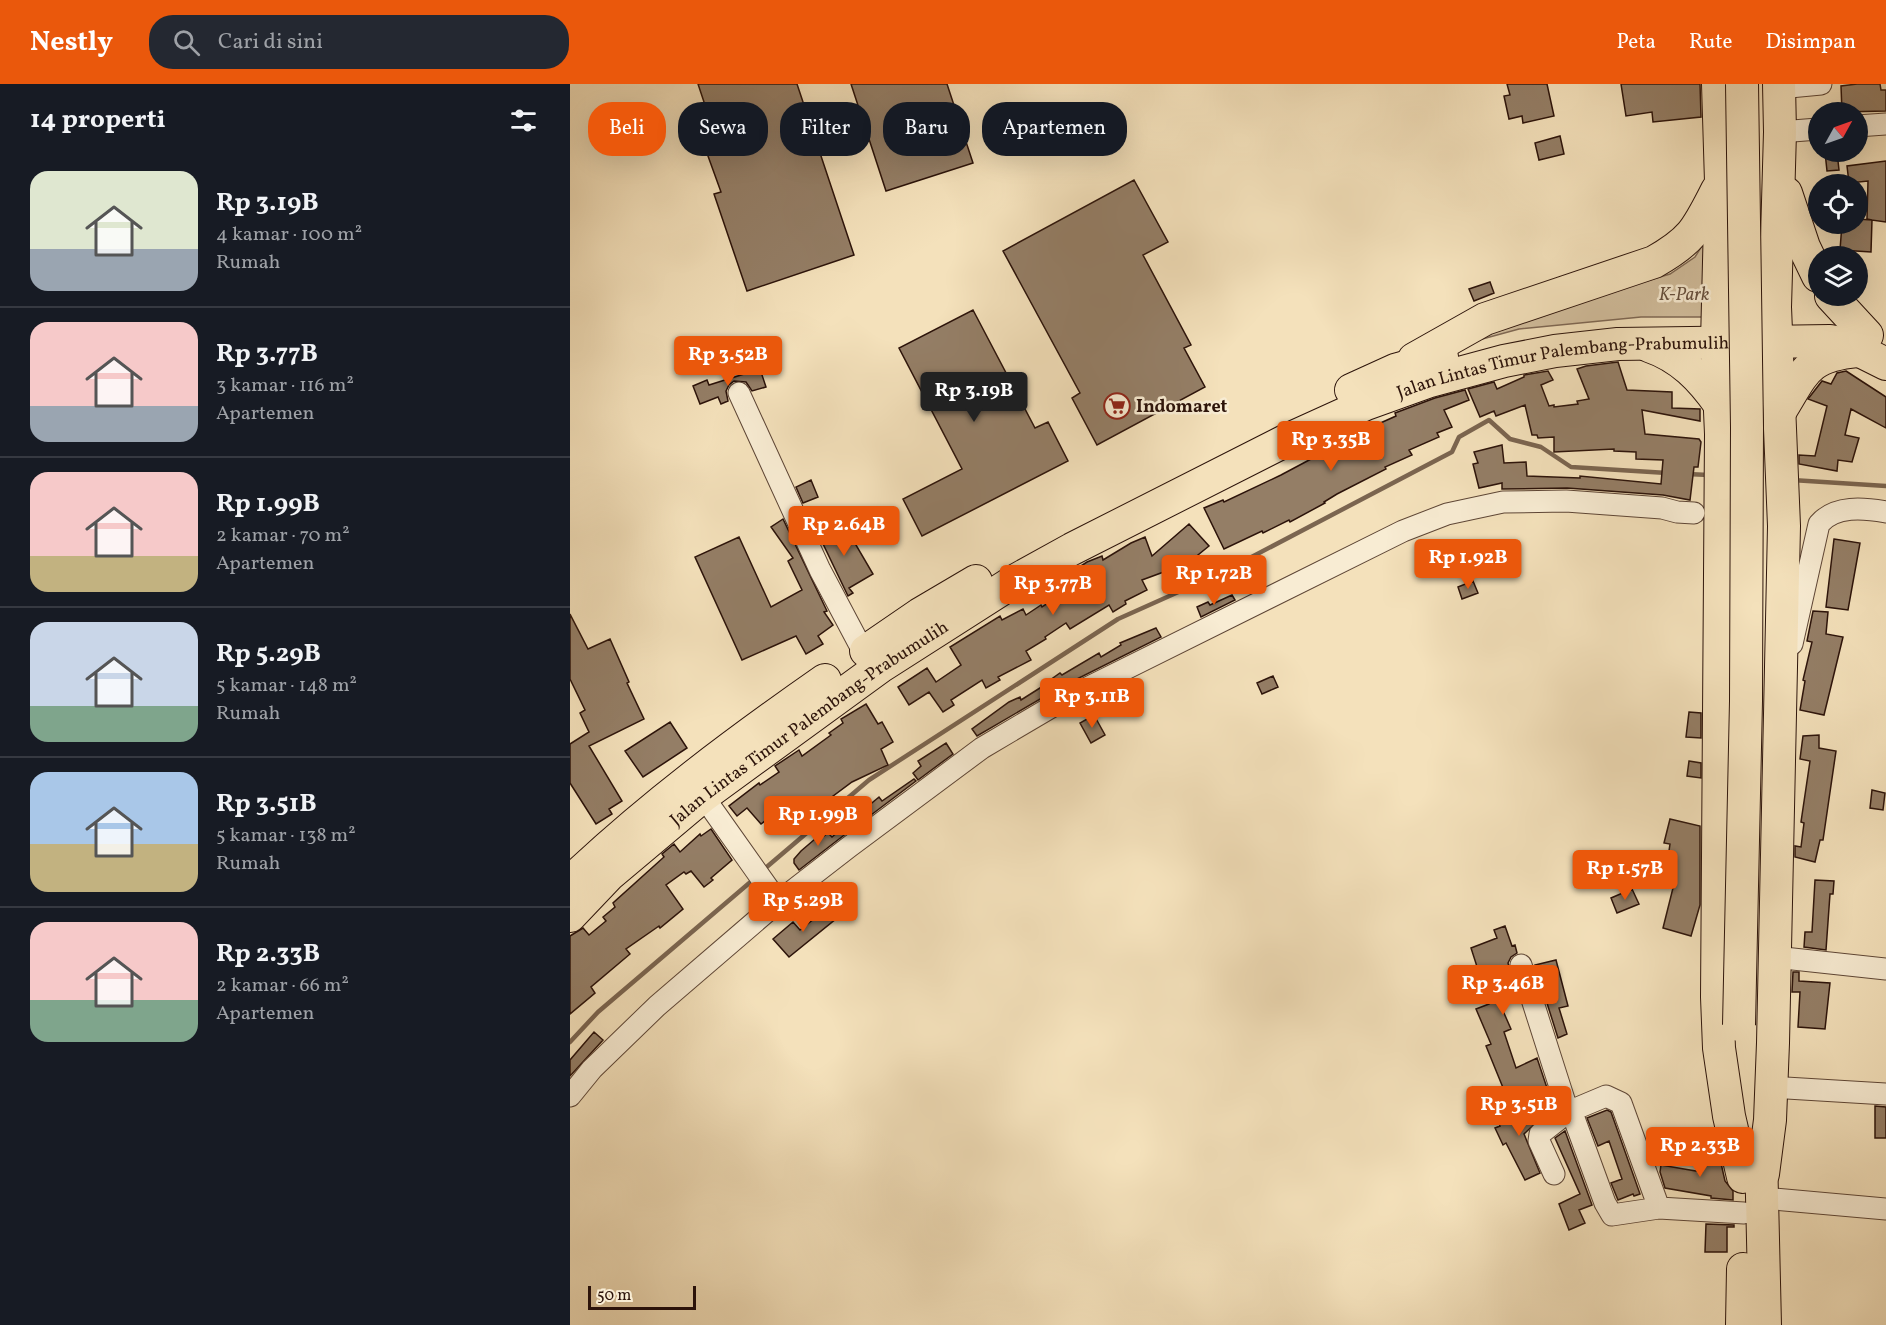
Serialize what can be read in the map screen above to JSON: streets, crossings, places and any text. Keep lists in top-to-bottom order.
{
  "streets": {
    "highway": ["Jalan Lintas Timur Palembang-Prabumulih"]
  },
  "parks": ["K-Park"],
  "places": {
    "supermarket": ["Indomaret"]
  },
  "scale_bar": "50 m",
  "north": "top right",
  "page": {
    "header": "Nestly",
    "search": "Cari di sini",
    "nav": ["Peta", "Rute", "Disimpan"],
    "heading": "14 properti",
    "chip": [
      "Beli",
      "Sewa",
      "Filter",
      "Baru",
      "Apartemen"
    ],
    "list": [
      {
        "name": "Rp 3.19B",
        "note": "4 kamar · 100 m² · Rumah"
      },
      {
        "name": "Rp 3.77B",
        "note": "3 kamar · 116 m² · Apartemen"
      },
      {
        "name": "Rp 1.99B",
        "note": "2 kamar · 70 m² · Apartemen"
      },
      {
        "name": "Rp 5.29B",
        "note": "5 kamar · 148 m² · Rumah"
      },
      {
        "name": "Rp 3.51B",
        "note": "5 kamar · 138 m² · Rumah"
      },
      {
        "name": "Rp 2.33B",
        "note": "2 kamar · 66 m² · Apartemen"
      }
    ],
    "price": [
      "Rp 3.52B",
      "Rp 3.19B",
      "Rp 3.35B",
      "Rp 2.64B",
      "Rp 1.92B",
      "Rp 1.72B",
      "Rp 3.77B",
      "Rp 3.11B",
      "Rp 1.99B",
      "Rp 1.57B",
      "Rp 5.29B",
      "Rp 3.46B",
      "Rp 3.51B",
      "Rp 2.33B"
    ],
    "scale": "50 m"
  }
}
